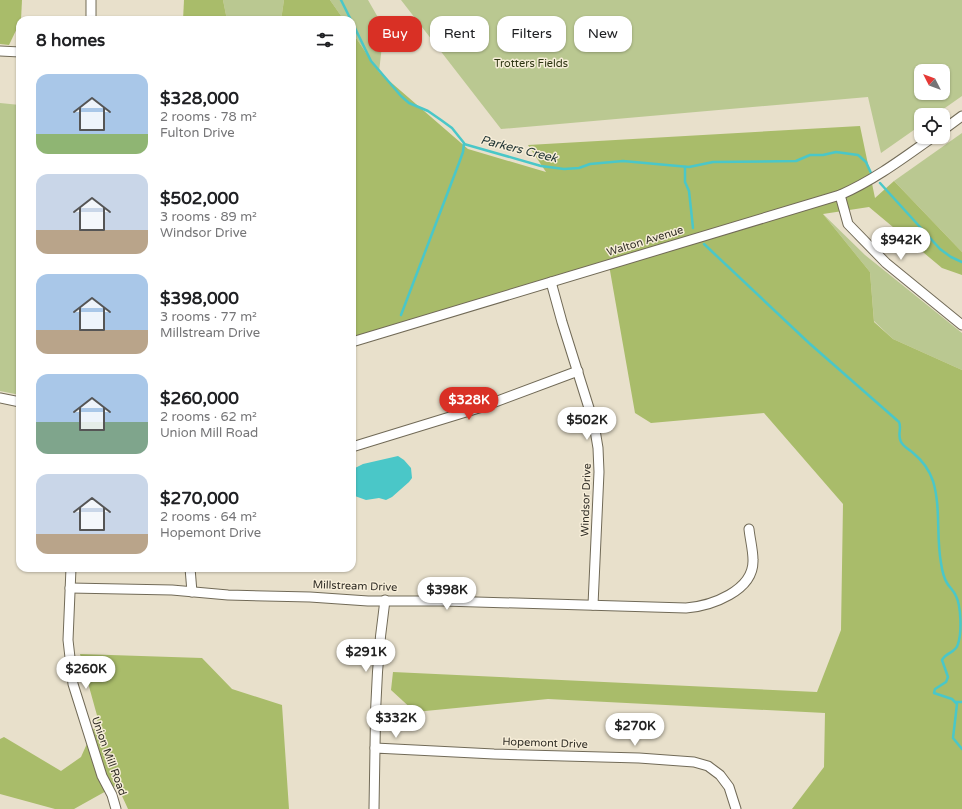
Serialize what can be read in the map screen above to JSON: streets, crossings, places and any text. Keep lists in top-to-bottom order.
{
  "streets": {
    "street": [
      "Walton Avenue",
      "Windsor Drive",
      "Millstream Drive",
      "Hopemont Drive",
      "Union Mill Road"
    ]
  },
  "crossings": [
    ["Walton Avenue", "Windsor Drive"],
    ["Windsor Drive", "Millstream Drive"],
    ["Millstream Drive", "Union Mill Road"]
  ],
  "water": ["Parkers Creek"],
  "parks": ["Trotters Fields"],
  "north": "top left",
  "page": {
    "chip": [
      "Buy",
      "Rent",
      "Filters",
      "New"
    ],
    "heading": "8 homes",
    "list": [
      {
        "name": "$328,000",
        "note": "2 rooms · 78 m² · Fulton Drive"
      },
      {
        "name": "$502,000",
        "note": "3 rooms · 89 m² · Windsor Drive"
      },
      {
        "name": "$398,000",
        "note": "3 rooms · 77 m² · Millstream Drive"
      },
      {
        "name": "$260,000",
        "note": "2 rooms · 62 m² · Union Mill Road"
      },
      {
        "name": "$270,000",
        "note": "2 rooms · 64 m² · Hopemont Drive"
      }
    ],
    "price": [
      "$942K",
      "$328K",
      "$502K",
      "$398K",
      "$291K",
      "$260K",
      "$332K",
      "$270K"
    ]
  }
}
